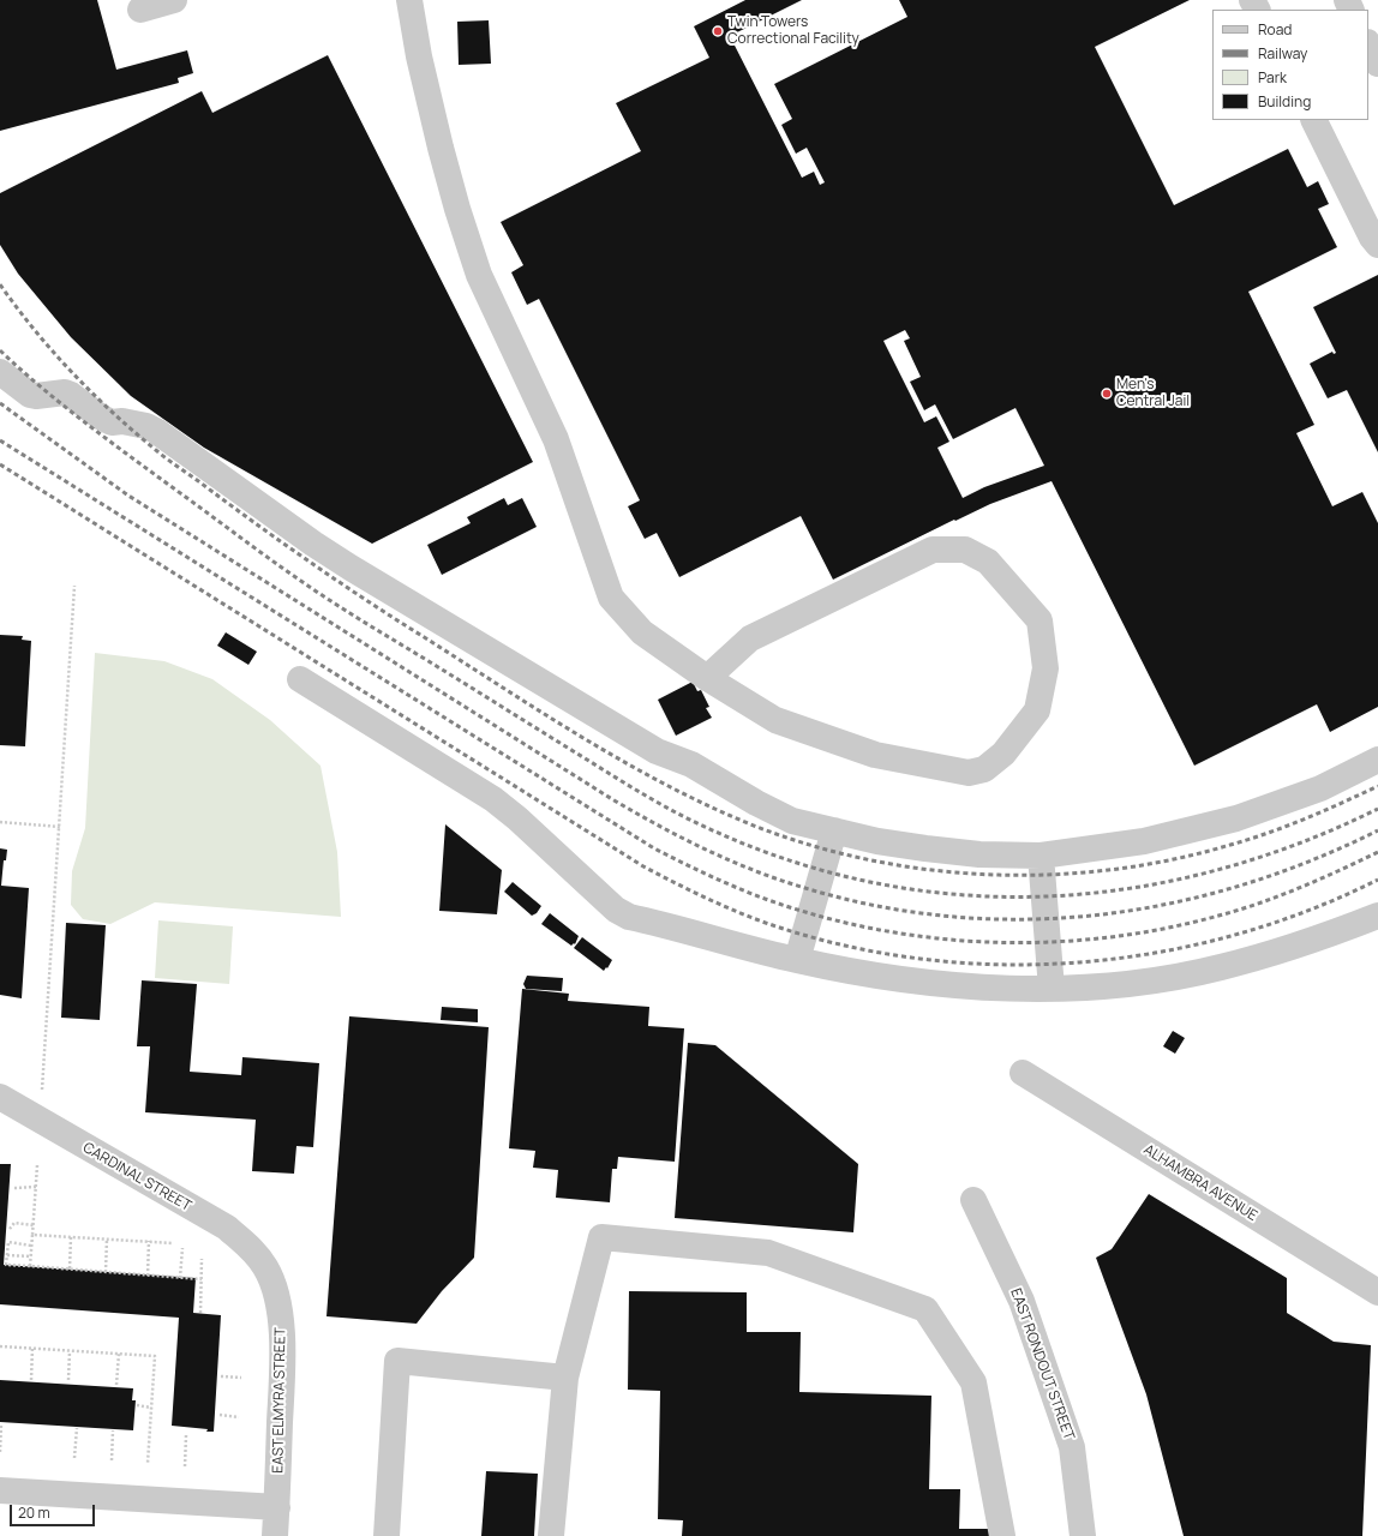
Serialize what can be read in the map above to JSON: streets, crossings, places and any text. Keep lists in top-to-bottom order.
{
  "streets": {
    "street": [
      "CARDINAL STREET",
      "ALHAMBRA AVENUE",
      "EAST RONDOUT STREET",
      "EAST ELMYRA STREET"
    ]
  },
  "crossings": [
    ["CARDINAL STREET", "EAST ELMYRA STREET"]
  ],
  "places": ["Twin Towers Correctional Facility", "Men's Central Jail"],
  "legend": [
    "Road",
    "Railway",
    "Park",
    "Building"
  ],
  "scale_bar": "20 m"
}
